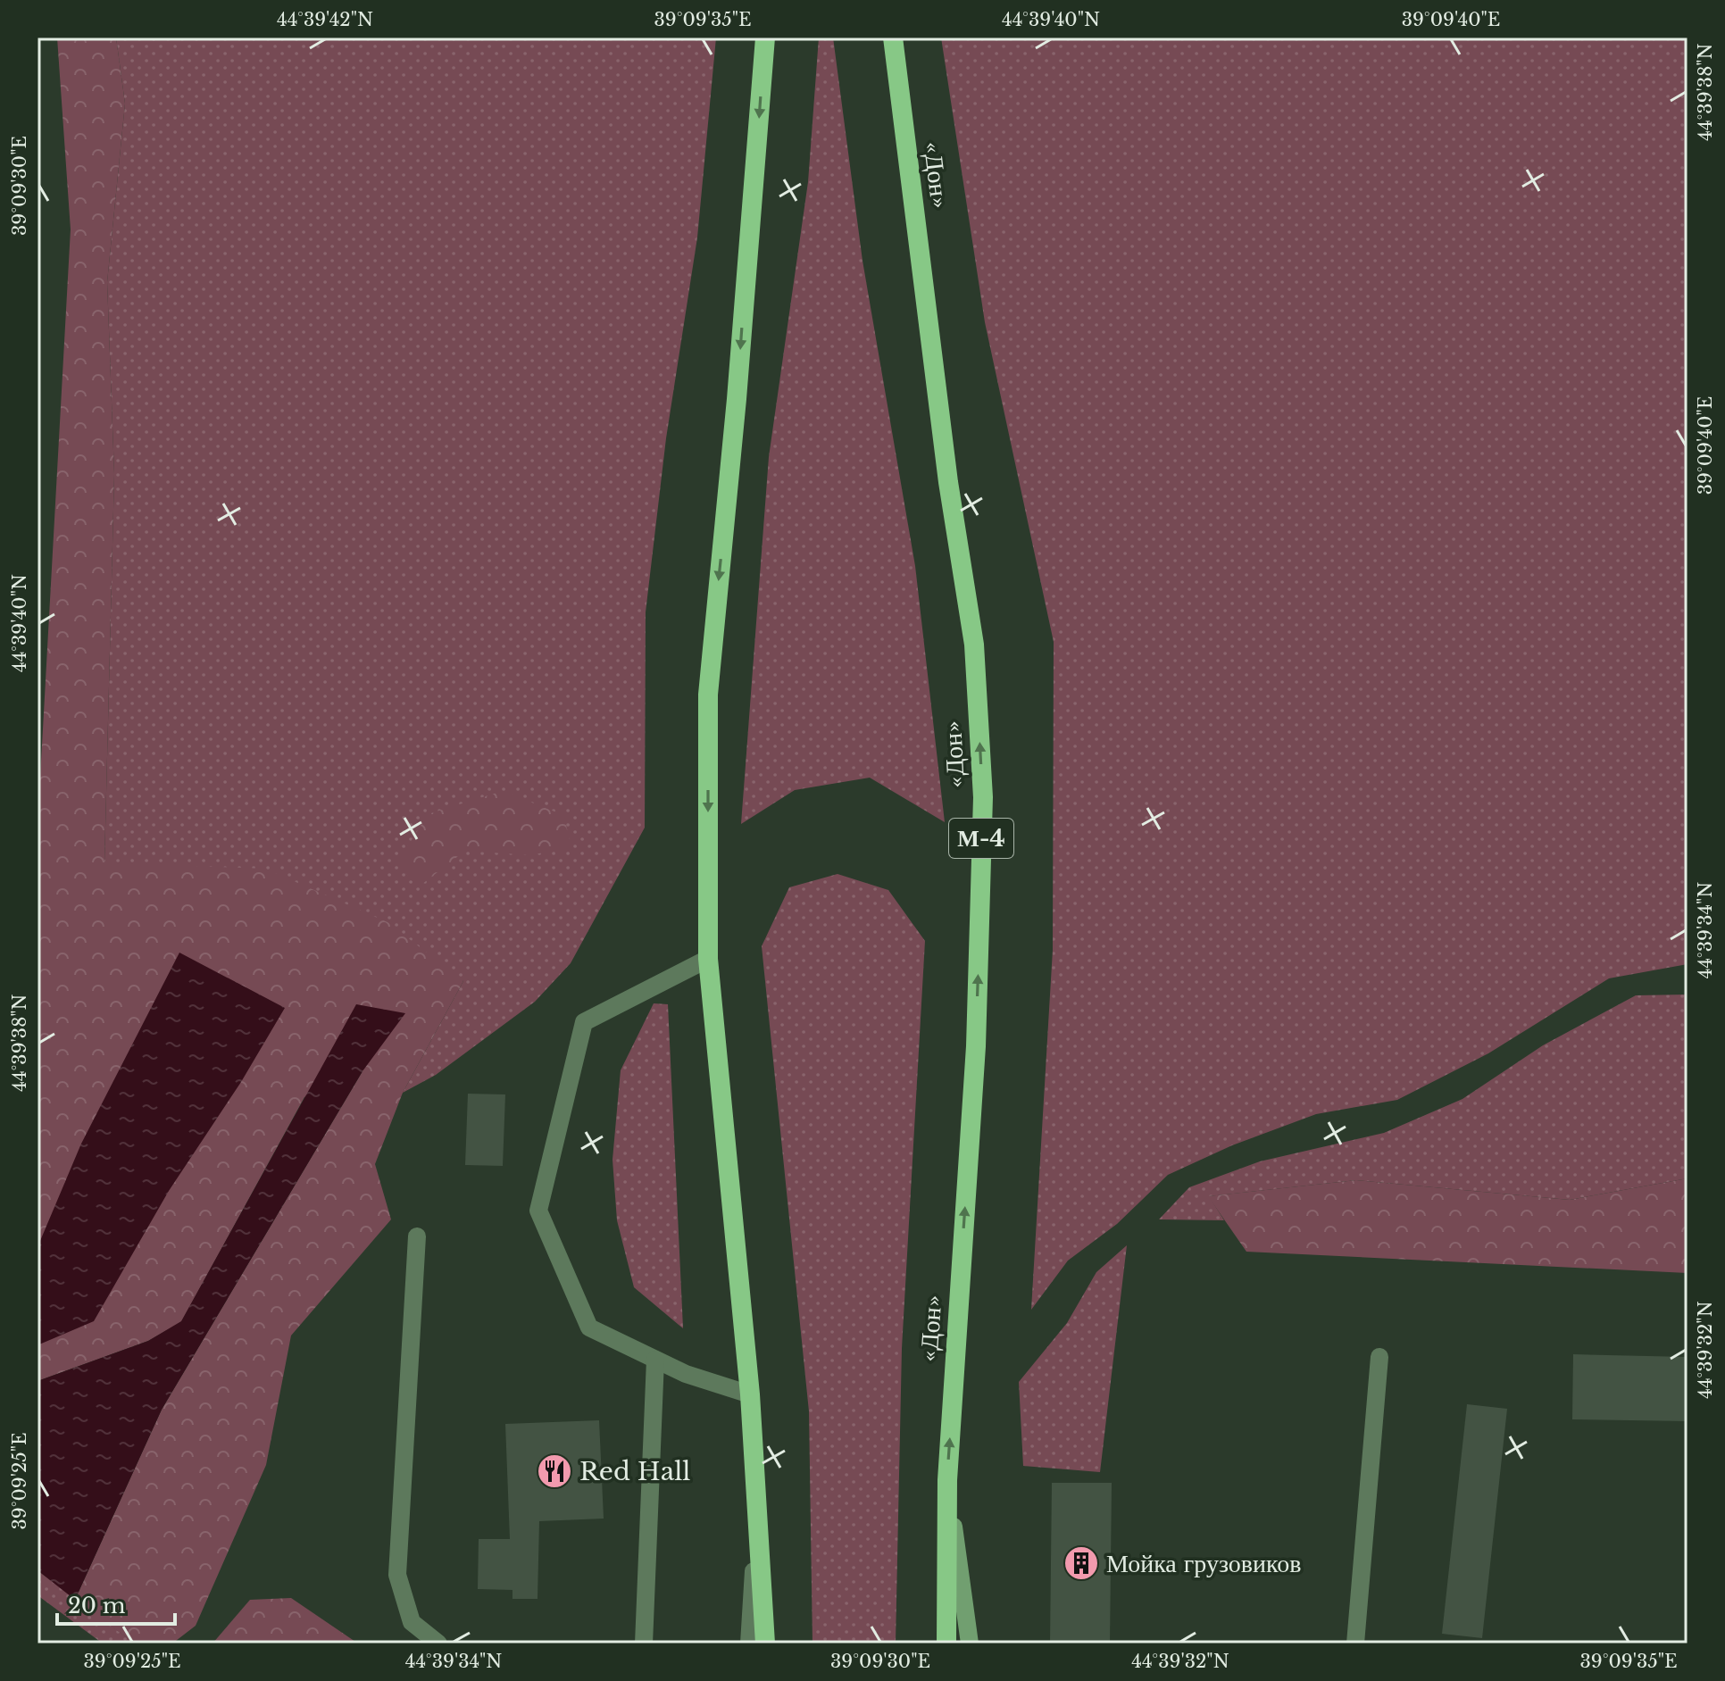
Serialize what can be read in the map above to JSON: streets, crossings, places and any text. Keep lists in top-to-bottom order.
{
  "streets": {
    "highway": ["«Дон»", "М-4"]
  },
  "crossings": [
    ["«Дон»", "М-4"]
  ],
  "one_way": ["«Дон»"],
  "places": {
    "restaurant": ["Red Hall"],
    "building": ["Мойка грузовиков"]
  },
  "scale_bar": "20 m",
  "coordinates": [
    "44°39'42\"N",
    "39°09'35\"E",
    "44°39'40\"N",
    "39°09'40\"E",
    "44°39'38\"N",
    "39°09'30\"E",
    "44°39'34\"N",
    "44°39'32\"N",
    "39°09'25\"E"
  ]
}
